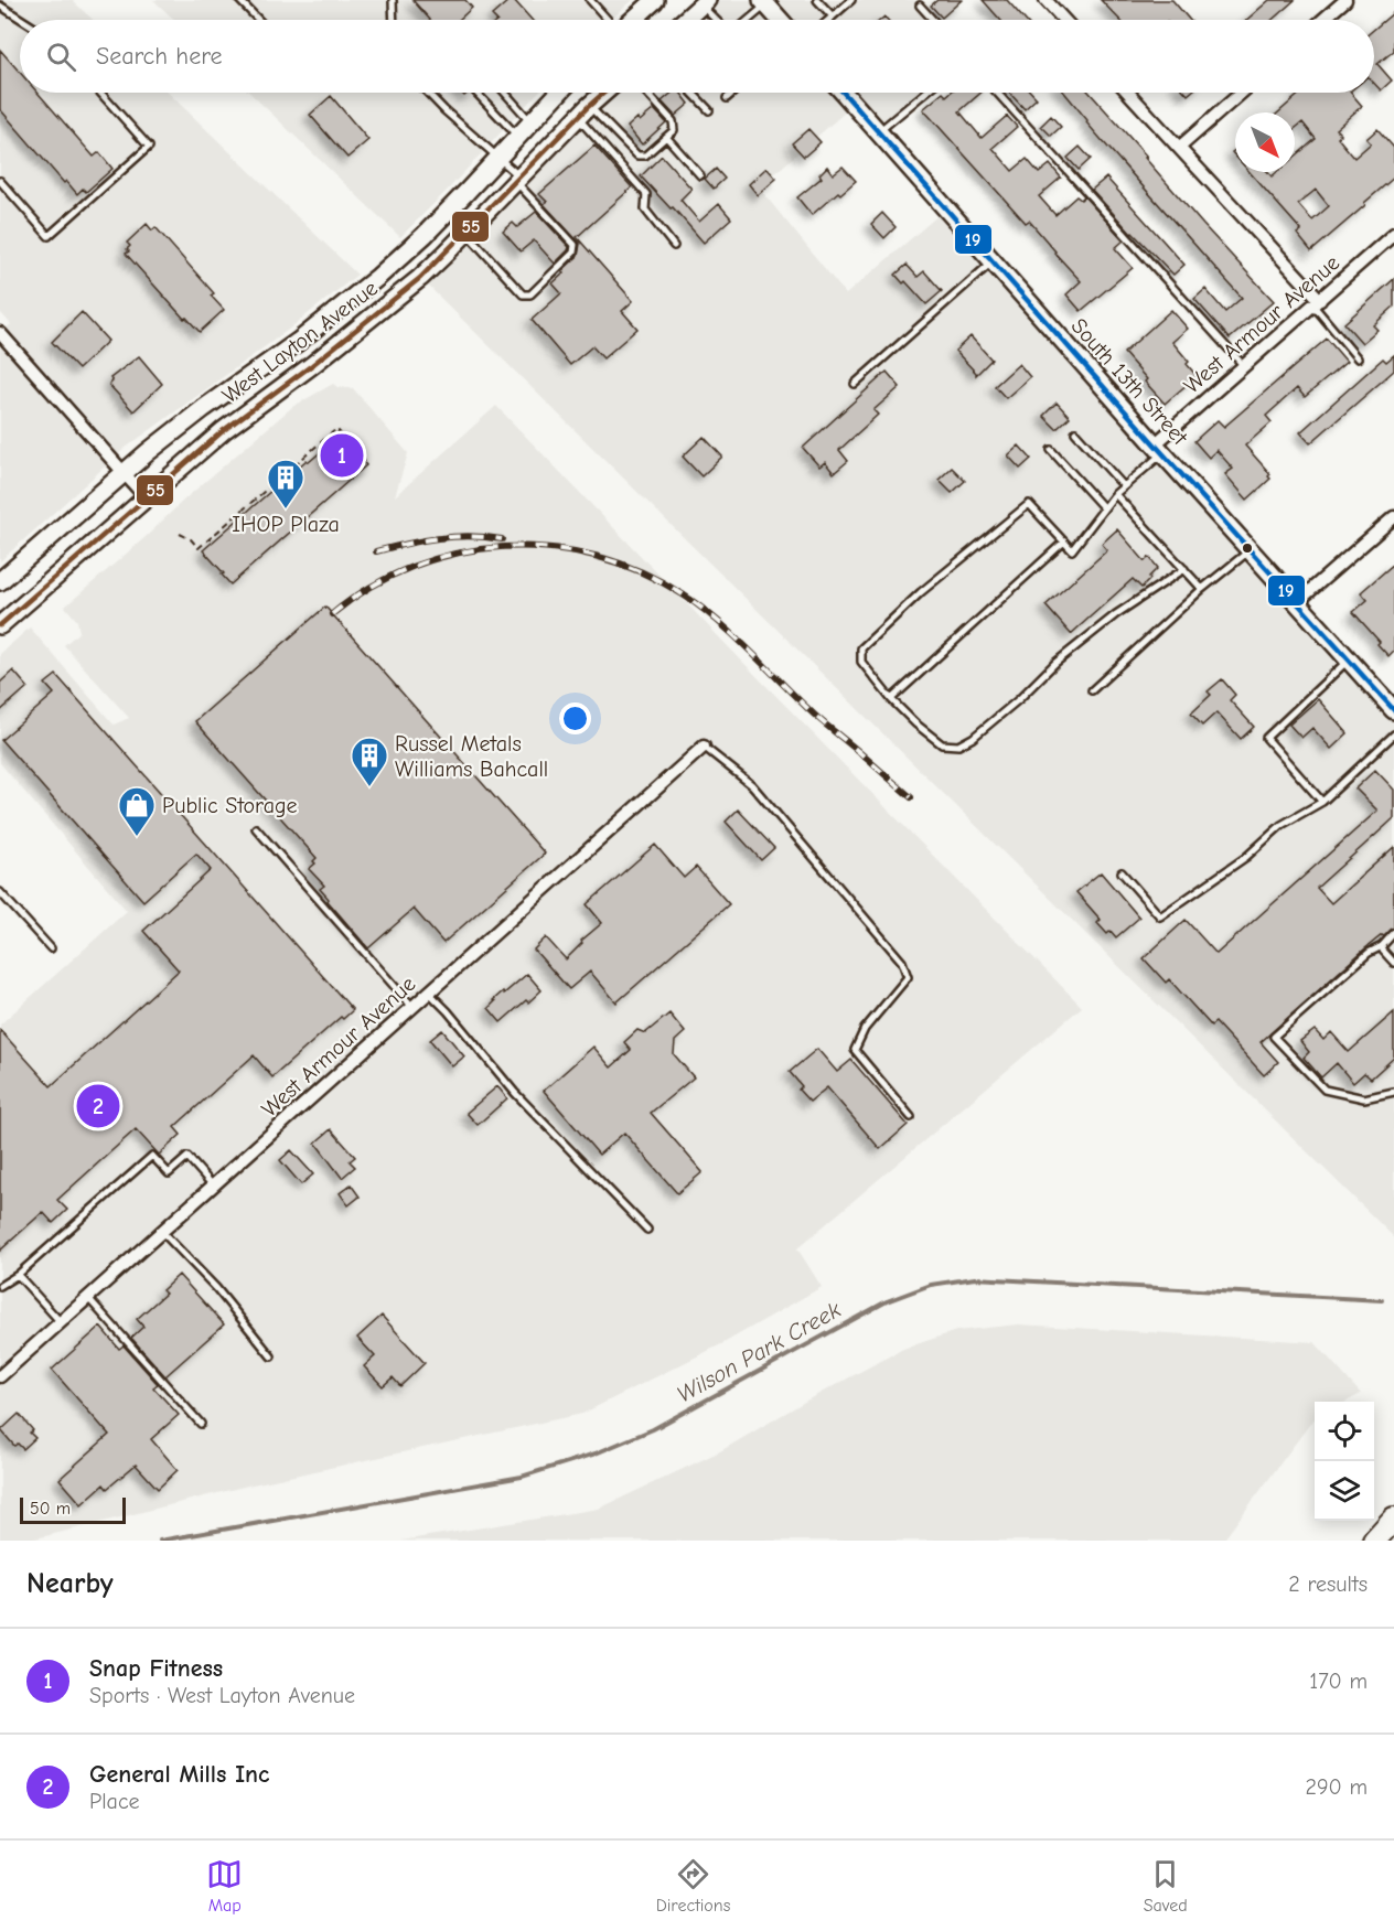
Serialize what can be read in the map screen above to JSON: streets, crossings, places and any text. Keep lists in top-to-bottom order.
{
  "streets": {
    "main road": ["West Layton Avenue", "South 13th Street"],
    "street": ["West Armour Avenue"]
  },
  "crossings": [
    ["West Armour Avenue", "South 13th Street"]
  ],
  "water": ["Wilson Park Creek"],
  "places": {
    "building": ["IHOP Plaza", "Russel Metals Williams Bahcall"],
    "shop": ["Public Storage"]
  },
  "lines": ["transit line 19", "transit line 55"],
  "scale_bar": "50 m",
  "north": "bottom right",
  "page": {
    "search": "Search here",
    "pins": ["1", "2"],
    "scale": "50 m",
    "heading": ["Nearby", "2 results"],
    "list": [
      {
        "mark": "1",
        "name": "Snap Fitness",
        "note": "Sports · West Layton Avenue",
        "value": "170 m"
      },
      {
        "mark": "2",
        "name": "General Mills Inc",
        "note": "Place",
        "value": "290 m"
      }
    ],
    "nav": ["Map", "Directions", "Saved"]
  }
}
